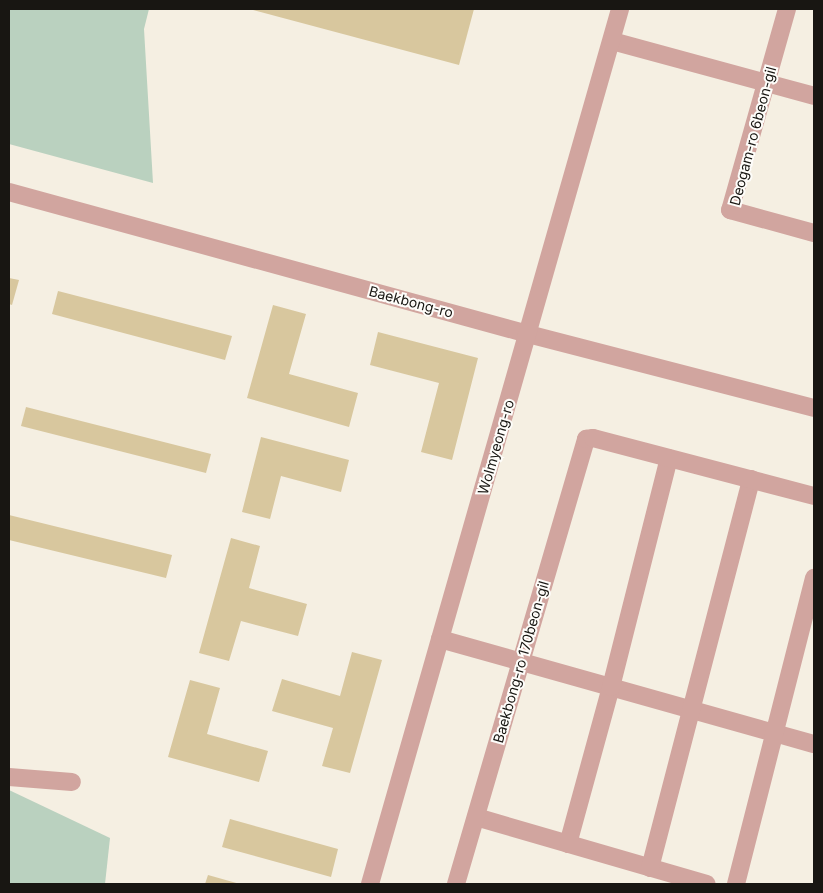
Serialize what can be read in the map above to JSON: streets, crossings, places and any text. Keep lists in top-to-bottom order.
{
  "streets": {
    "street": [
      "Deogam-ro 6beon-gil",
      "Baekbong-ro",
      "Wolmyeong-ro",
      "Baekbong-ro 170beon-gil"
    ]
  },
  "crossings": [
    ["Baekbong-ro", "Wolmyeong-ro"]
  ]
}
